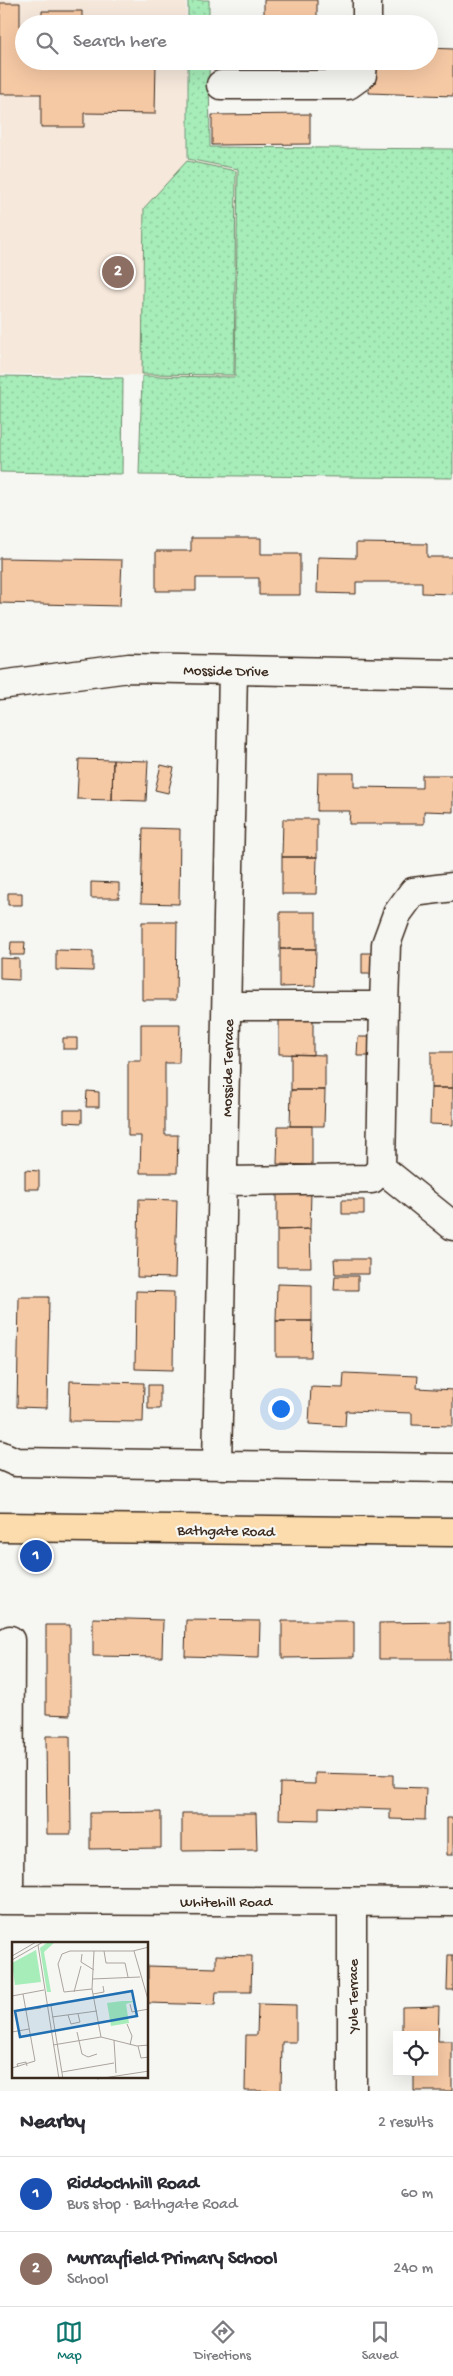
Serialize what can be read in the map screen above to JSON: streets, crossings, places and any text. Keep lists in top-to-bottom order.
{
  "streets": {
    "main road": ["Bathgate Road"],
    "street": [
      "Mosside Drive",
      "Mosside Terrace",
      "Whitehill Road",
      "Yule Terrace"
    ]
  },
  "crossings": [
    ["Mosside Drive", "Mosside Terrace"],
    ["Whitehill Road", "Yule Terrace"]
  ],
  "page": {
    "search": "Search here",
    "pins": ["2", "1"],
    "heading": ["Nearby", "2 results"],
    "list": [
      {
        "mark": "1",
        "name": "Riddochhill Road",
        "note": "Bus stop · Bathgate Road",
        "value": "60 m"
      },
      {
        "mark": "2",
        "name": "Murrayfield Primary School",
        "note": "School",
        "value": "240 m"
      }
    ],
    "nav": ["Map", "Directions", "Saved"]
  }
}
